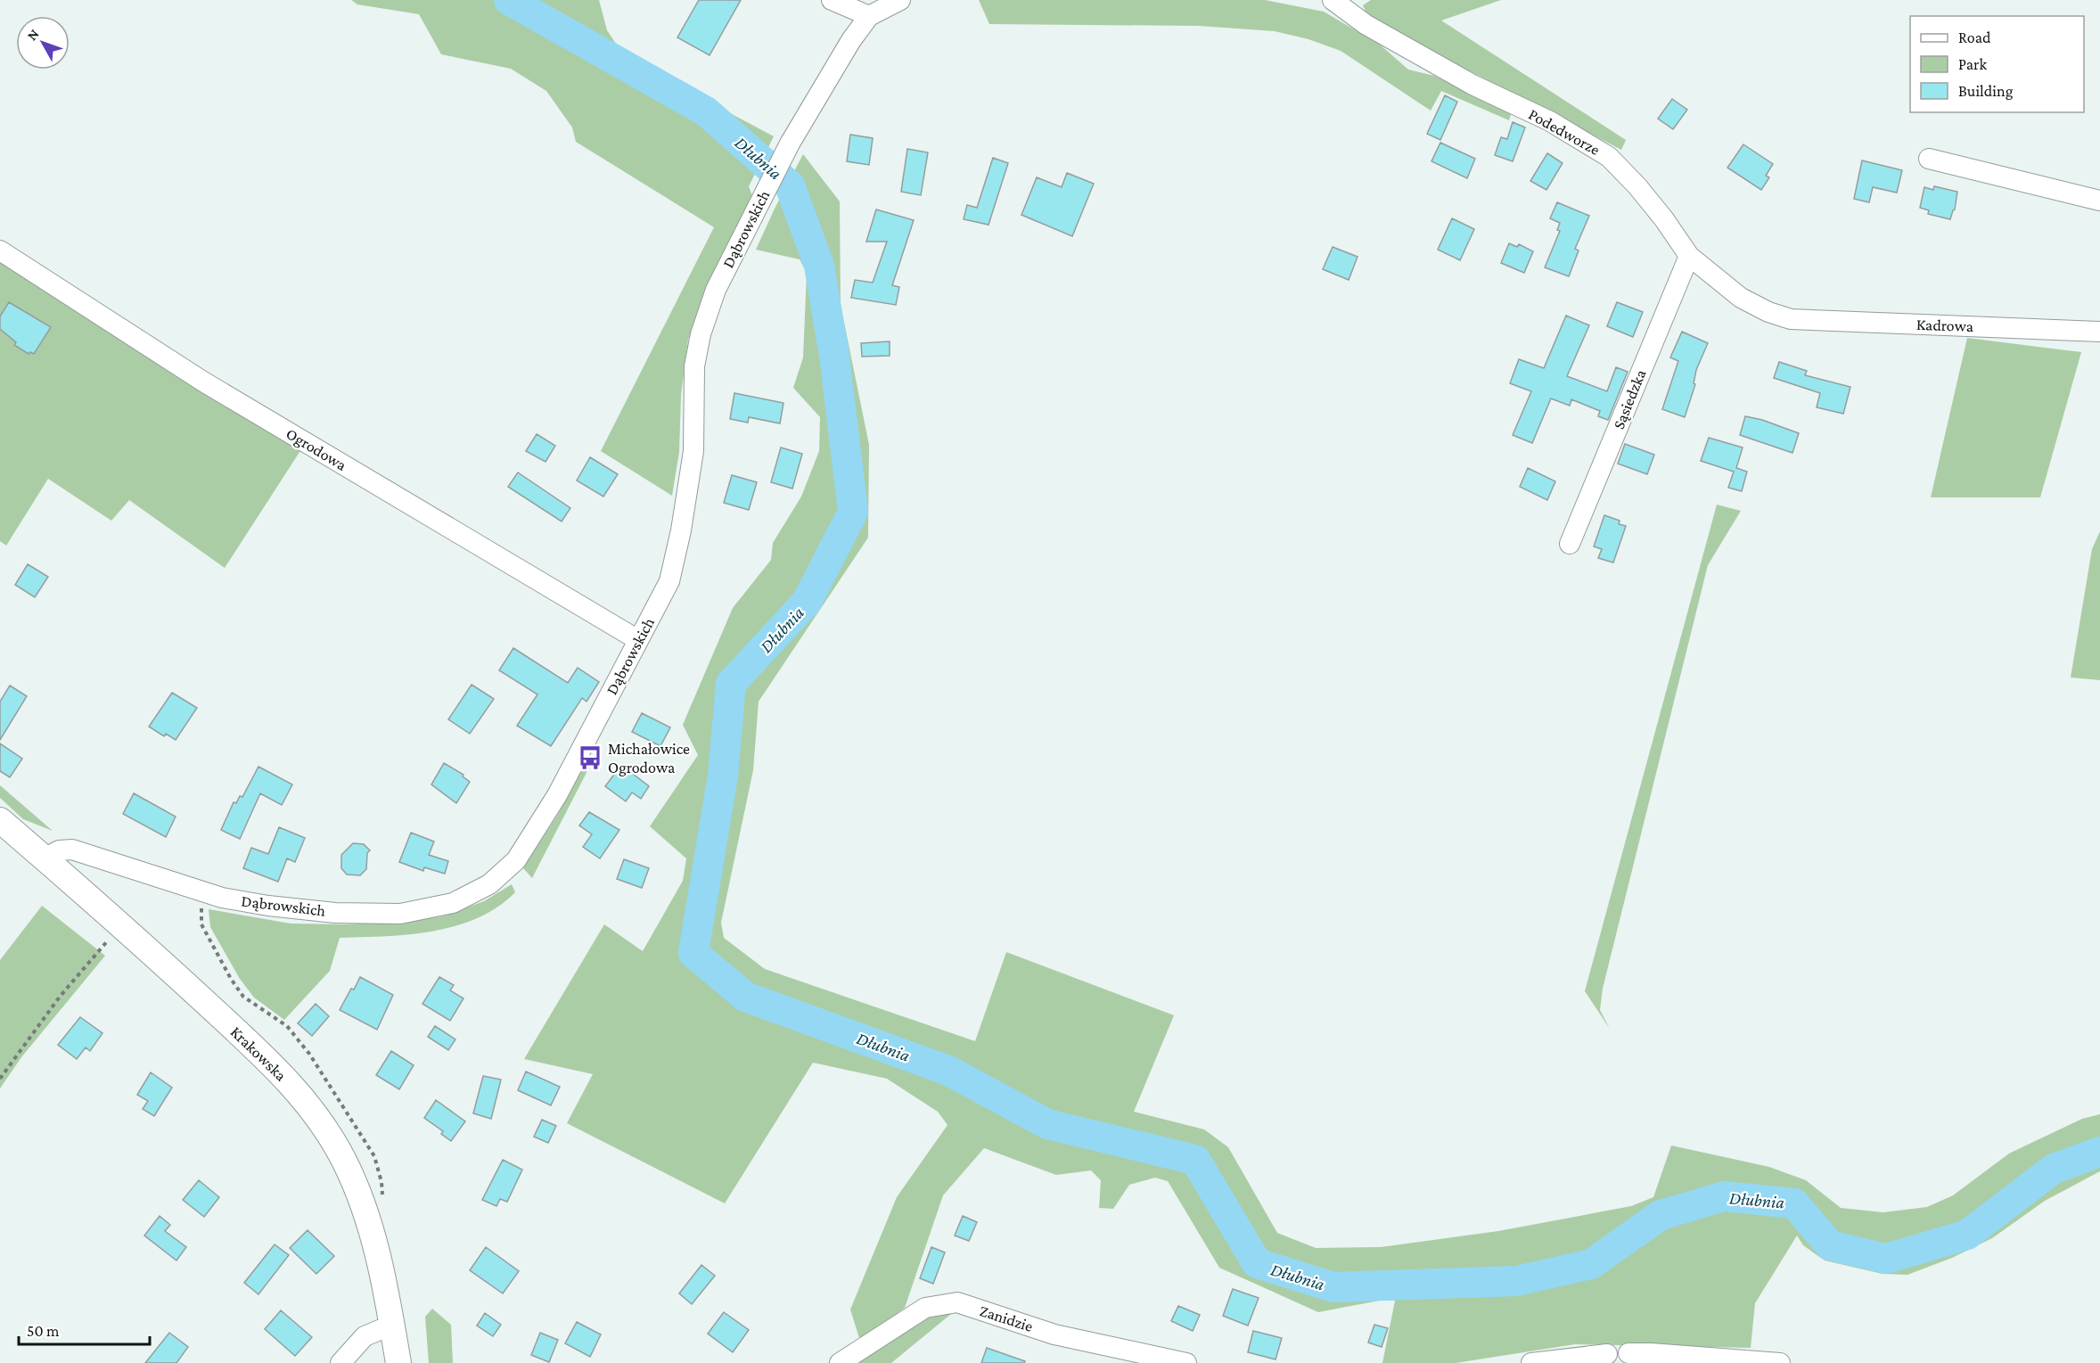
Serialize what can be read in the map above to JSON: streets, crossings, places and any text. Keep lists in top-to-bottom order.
{
  "streets": {
    "main road": ["Krakowska"],
    "street": [
      "Podedworze",
      "Dąbrowskich",
      "Kadrowa",
      "Sąsiedzka",
      "Ogrodowa",
      "Zanidzie"
    ]
  },
  "crossings": [
    ["Podedworze", "Kadrowa"],
    ["Podedworze", "Sąsiedzka"],
    ["Dąbrowskich", "Ogrodowa"],
    ["Dąbrowskich", "Krakowska"]
  ],
  "water": ["Dłubnia"],
  "places": {
    "bus stop": ["Michałowice Ogrodowa"]
  },
  "legend": ["Road", "Park", "Building"],
  "scale_bar": "50 m",
  "north": "top left"
}
